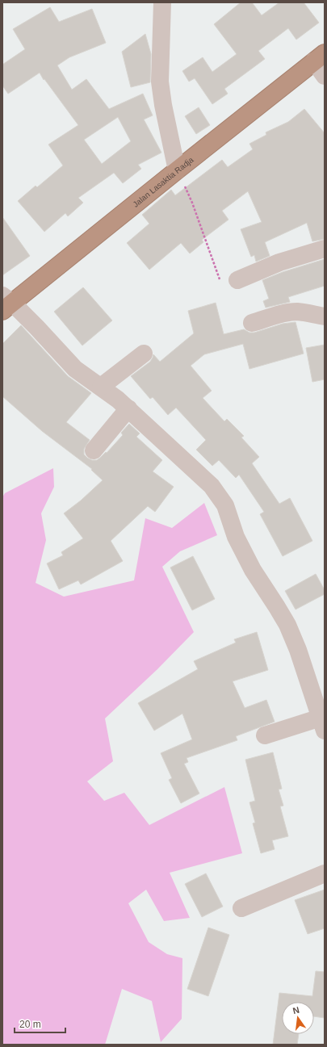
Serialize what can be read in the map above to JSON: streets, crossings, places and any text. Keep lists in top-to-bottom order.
{
  "streets": {
    "highway": ["Jalan Lasaktia Radja"]
  },
  "scale_bar": "20 m",
  "north": "top"
}
